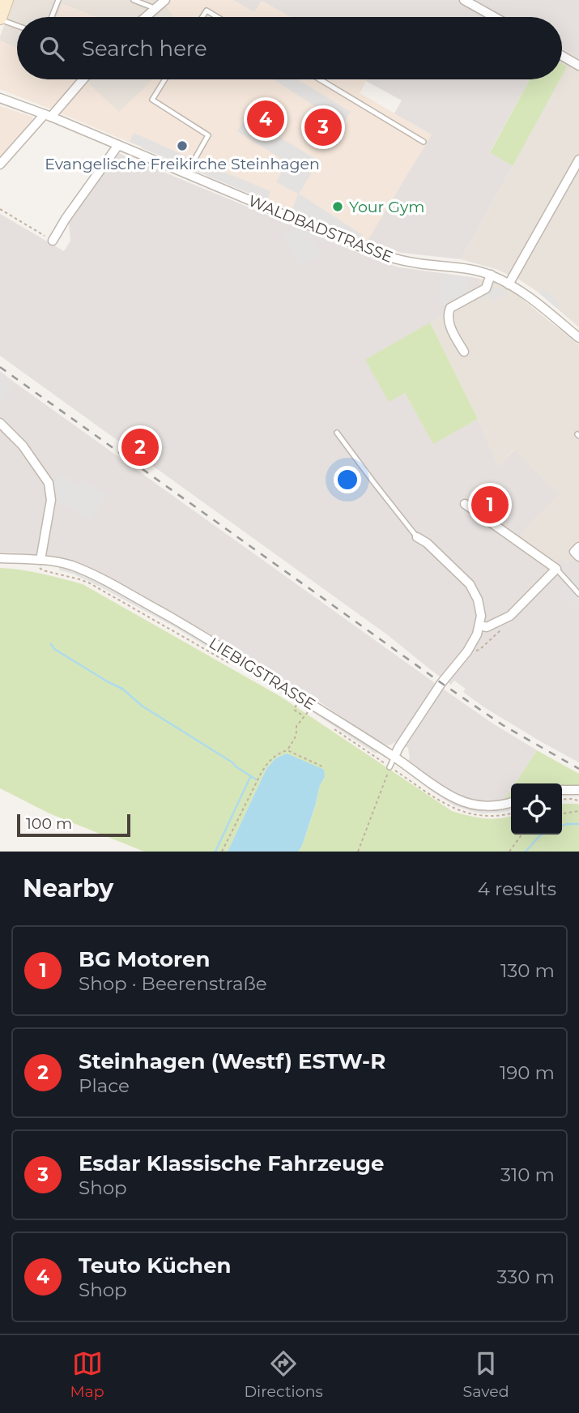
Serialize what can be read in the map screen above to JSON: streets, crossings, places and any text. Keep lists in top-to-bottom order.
{
  "streets": {
    "street": ["WALDBADSTRASSE", "LIEBIGSTRASSE"]
  },
  "places": ["Evangelische Freikirche Steinhagen", "Your Gym"],
  "scale_bar": "100 m",
  "page": {
    "search": "Search here",
    "pins": [
      "4",
      "3",
      "2",
      "1"
    ],
    "scale": "100 m",
    "heading": ["Nearby", "4 results"],
    "list": [
      {
        "mark": "1",
        "name": "BG Motoren",
        "note": "Shop · Beerenstraße",
        "value": "130 m"
      },
      {
        "mark": "2",
        "name": "Steinhagen (Westf) ESTW-R",
        "note": "Place",
        "value": "190 m"
      },
      {
        "mark": "3",
        "name": "Esdar Klassische Fahrzeuge",
        "note": "Shop",
        "value": "310 m"
      },
      {
        "mark": "4",
        "name": "Teuto Küchen",
        "note": "Shop",
        "value": "330 m"
      }
    ],
    "nav": ["Map", "Directions", "Saved"]
  }
}
